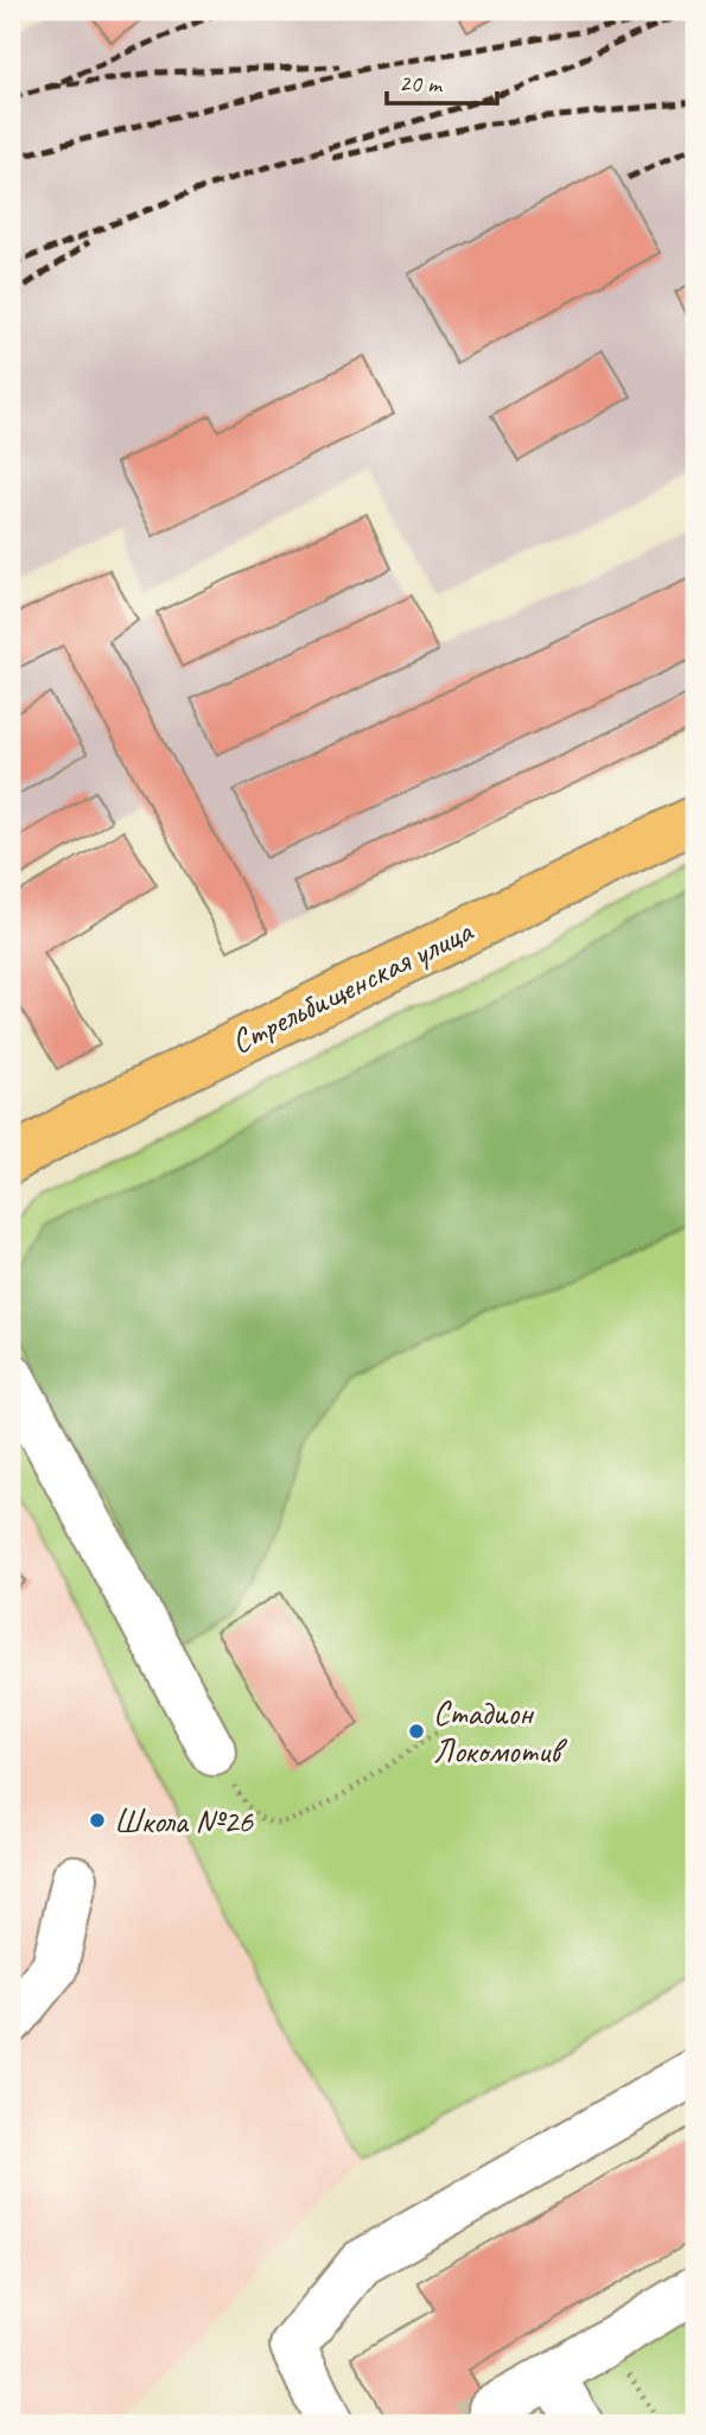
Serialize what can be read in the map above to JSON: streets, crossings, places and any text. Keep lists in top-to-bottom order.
{
  "streets": {
    "main road": ["Стрельбищенская улица"]
  },
  "places": ["Стадион Локомотив", "Школа №26"],
  "scale_bar": "20 m"
}
